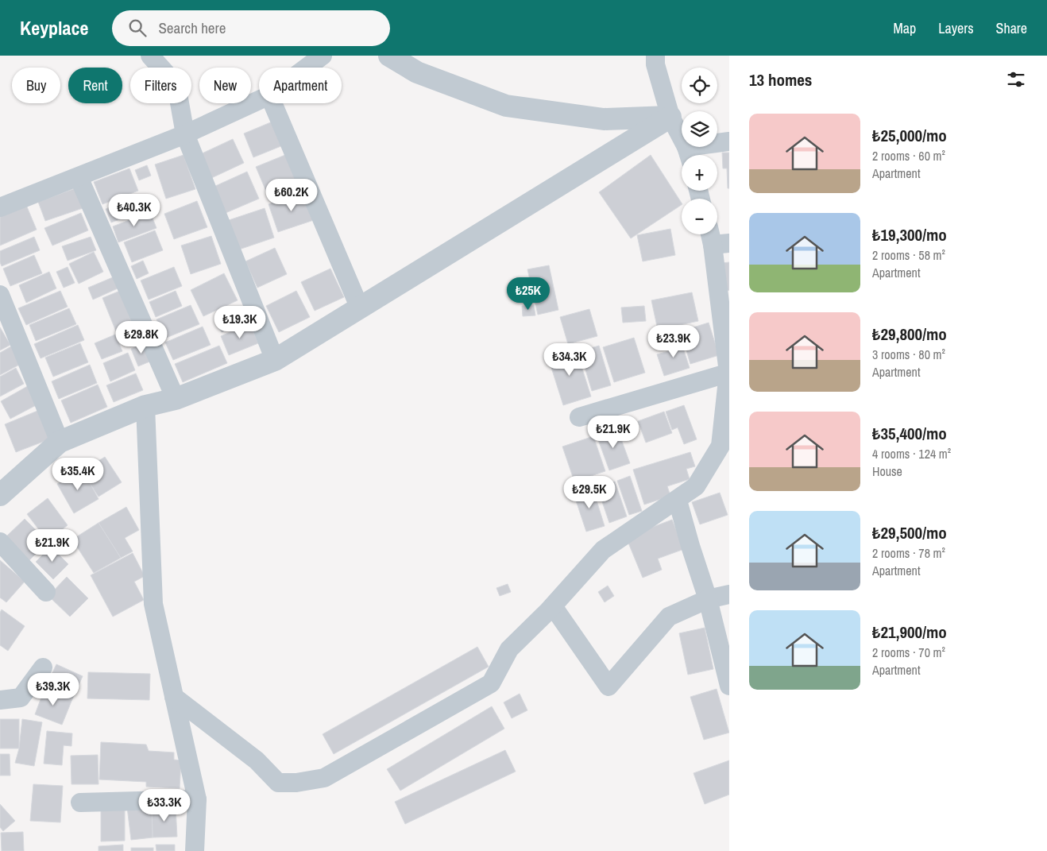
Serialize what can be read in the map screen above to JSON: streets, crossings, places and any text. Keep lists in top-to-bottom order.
{
  "page": {
    "header": "Keyplace",
    "search": "Search here",
    "nav": ["Map", "Layers", "Share"],
    "heading": "13 homes",
    "map_buttons": ["+", "−"],
    "chip": [
      "Buy",
      "Rent",
      "Filters",
      "New",
      "Apartment"
    ],
    "list": [
      {
        "name": "₺25,000/mo",
        "note": "2 rooms · 60 m² · Apartment"
      },
      {
        "name": "₺19,300/mo",
        "note": "2 rooms · 58 m² · Apartment"
      },
      {
        "name": "₺29,800/mo",
        "note": "3 rooms · 80 m² · Apartment"
      },
      {
        "name": "₺35,400/mo",
        "note": "4 rooms · 124 m² · House"
      },
      {
        "name": "₺29,500/mo",
        "note": "2 rooms · 78 m² · Apartment"
      },
      {
        "name": "₺21,900/mo",
        "note": "2 rooms · 70 m² · Apartment"
      }
    ],
    "price": [
      "₺60.2K",
      "₺40.3K",
      "₺25K",
      "₺19.3K",
      "₺29.8K",
      "₺23.9K",
      "₺34.3K",
      "₺21.9K",
      "₺35.4K",
      "₺29.5K",
      "₺21.9K",
      "₺39.3K",
      "₺33.3K"
    ]
  }
}
